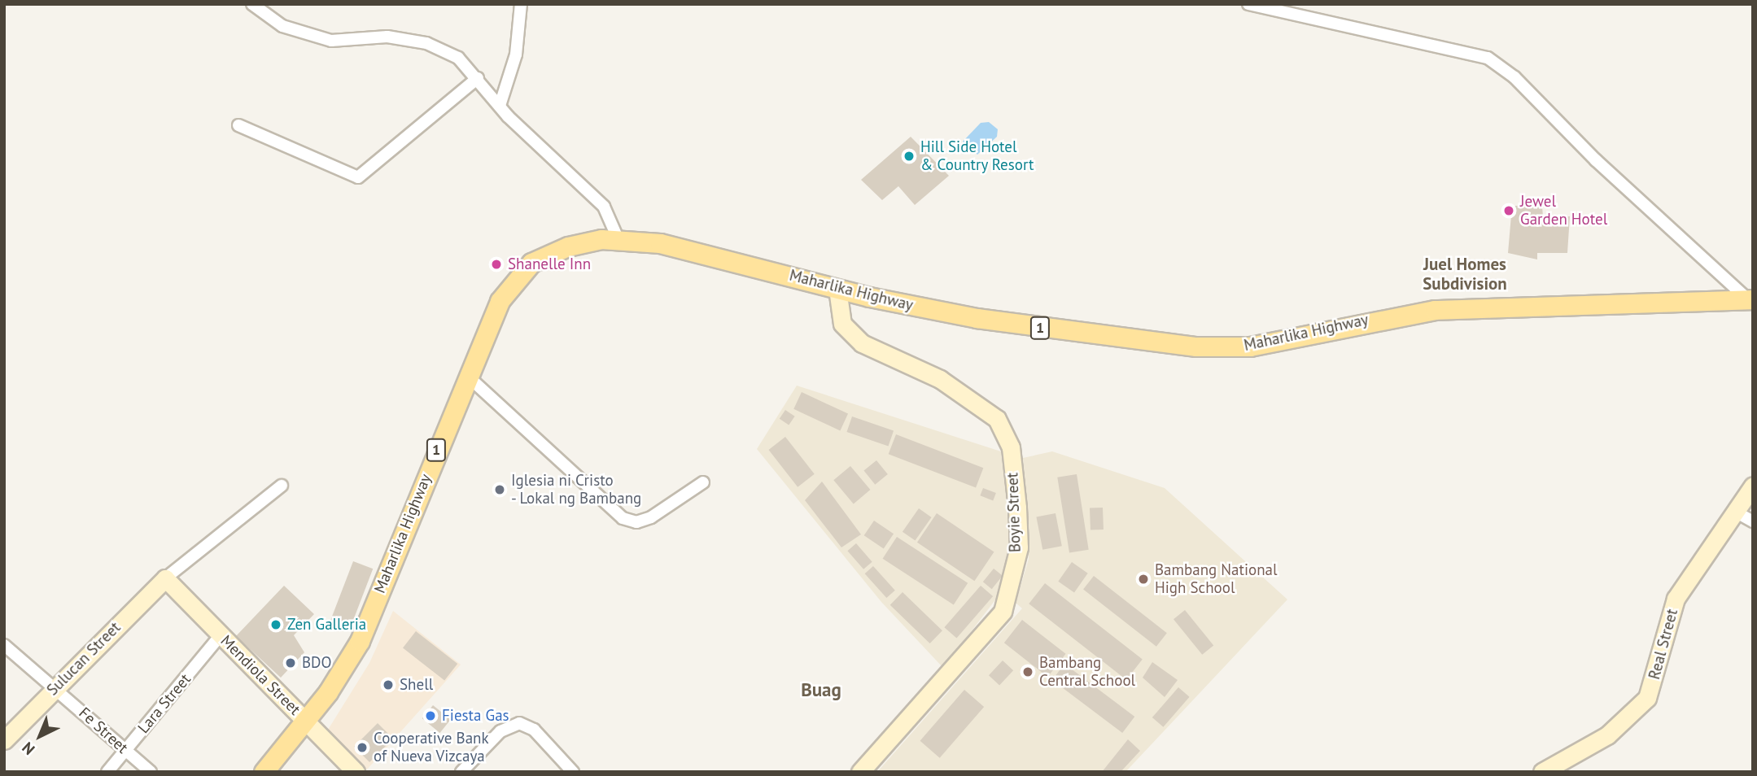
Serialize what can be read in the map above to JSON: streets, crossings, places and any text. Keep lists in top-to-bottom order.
{
  "streets": {
    "main road": ["Maharlika Highway", "1"],
    "street": [
      "Boyie Street",
      "Real Street",
      "Sulucan Street",
      "Mendiola Street",
      "Lara Street",
      "Fe Street"
    ]
  },
  "crossings": [
    ["Maharlika Highway", "Boyie Street"],
    ["Maharlika Highway", "Mendiola Street"],
    ["Sulucan Street", "Mendiola Street"],
    ["Sulucan Street", "Fe Street"],
    ["Mendiola Street", "Lara Street"],
    ["Lara Street", "Fe Street"]
  ],
  "districts": ["Juel Homes Subdivision", "Buag"],
  "places": [
    "Hill Side Hotel & Country Resort",
    "Jewel Garden Hotel",
    "Shanelle Inn",
    "Iglesia ni Cristo - Lokal ng Bambang",
    "Bambang National High School",
    "Zen Galleria",
    "BDO",
    "Bambang Central School",
    "Shell",
    "Fiesta Gas",
    "Cooperative Bank of Nueva Vizcaya"
  ],
  "north": "bottom left"
}
